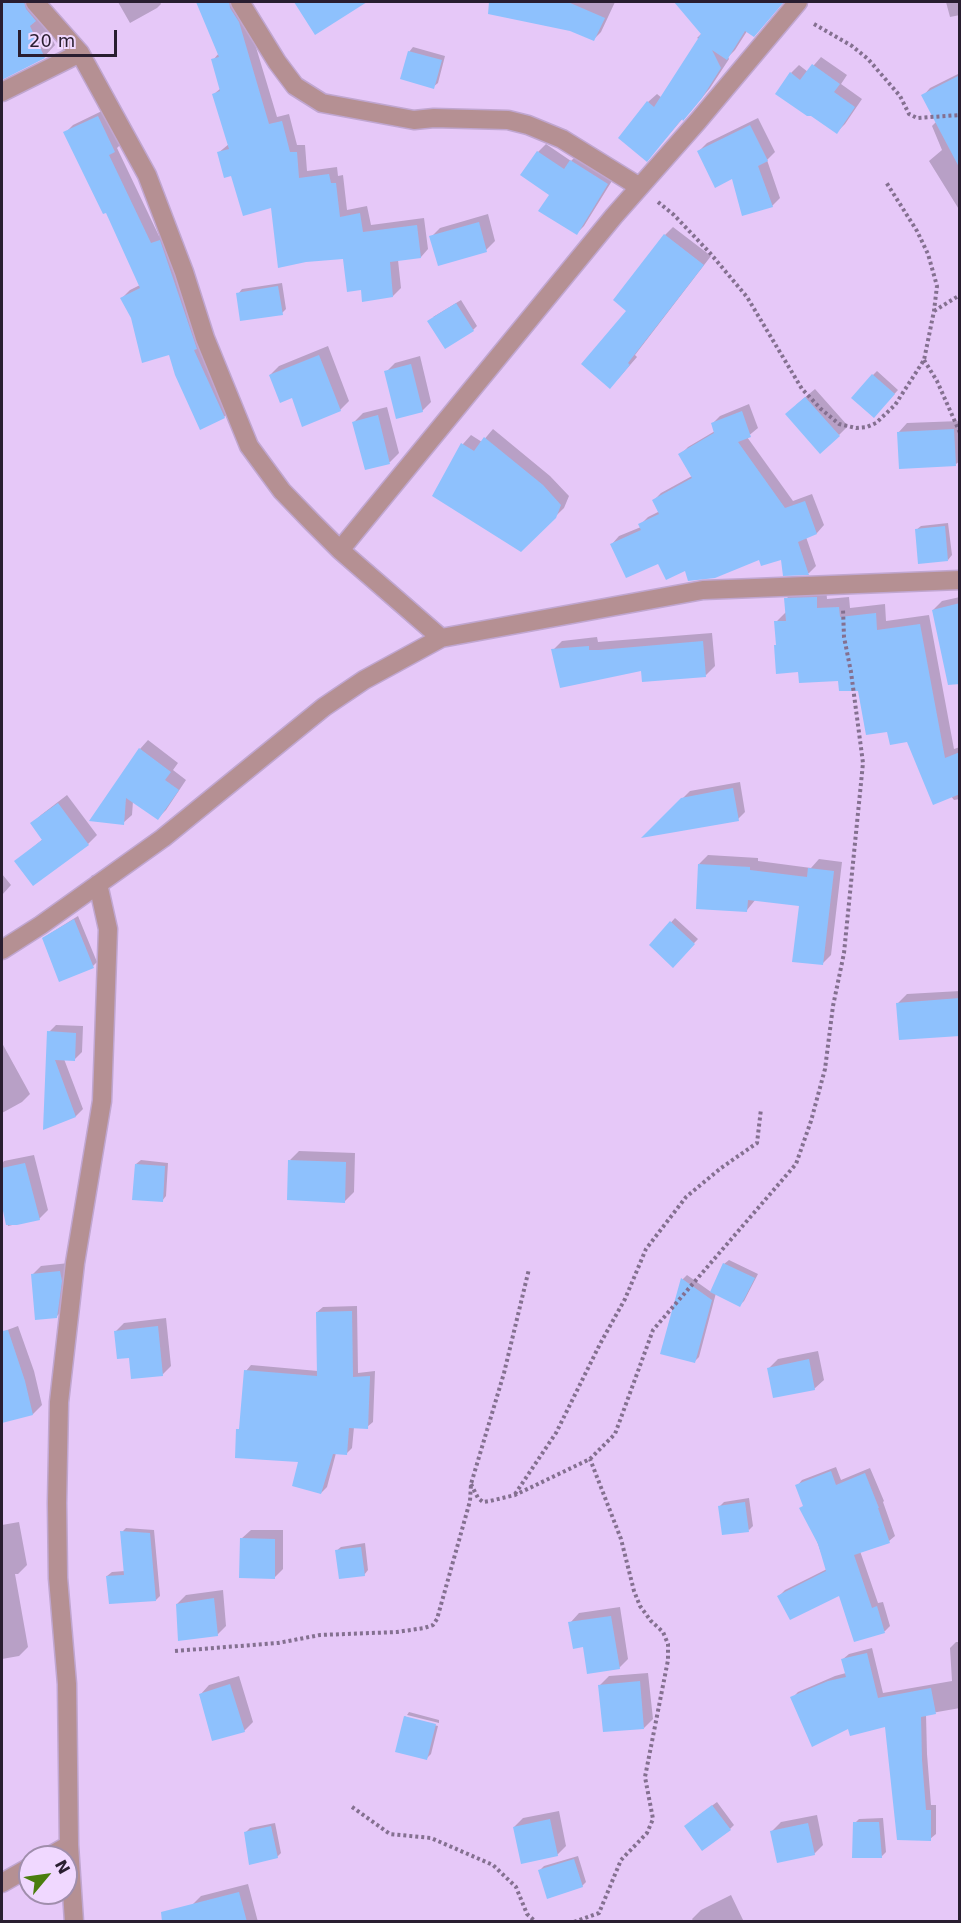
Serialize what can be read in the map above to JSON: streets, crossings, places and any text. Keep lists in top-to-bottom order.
{
  "scale_bar": "20 m",
  "north": "top right"
}
